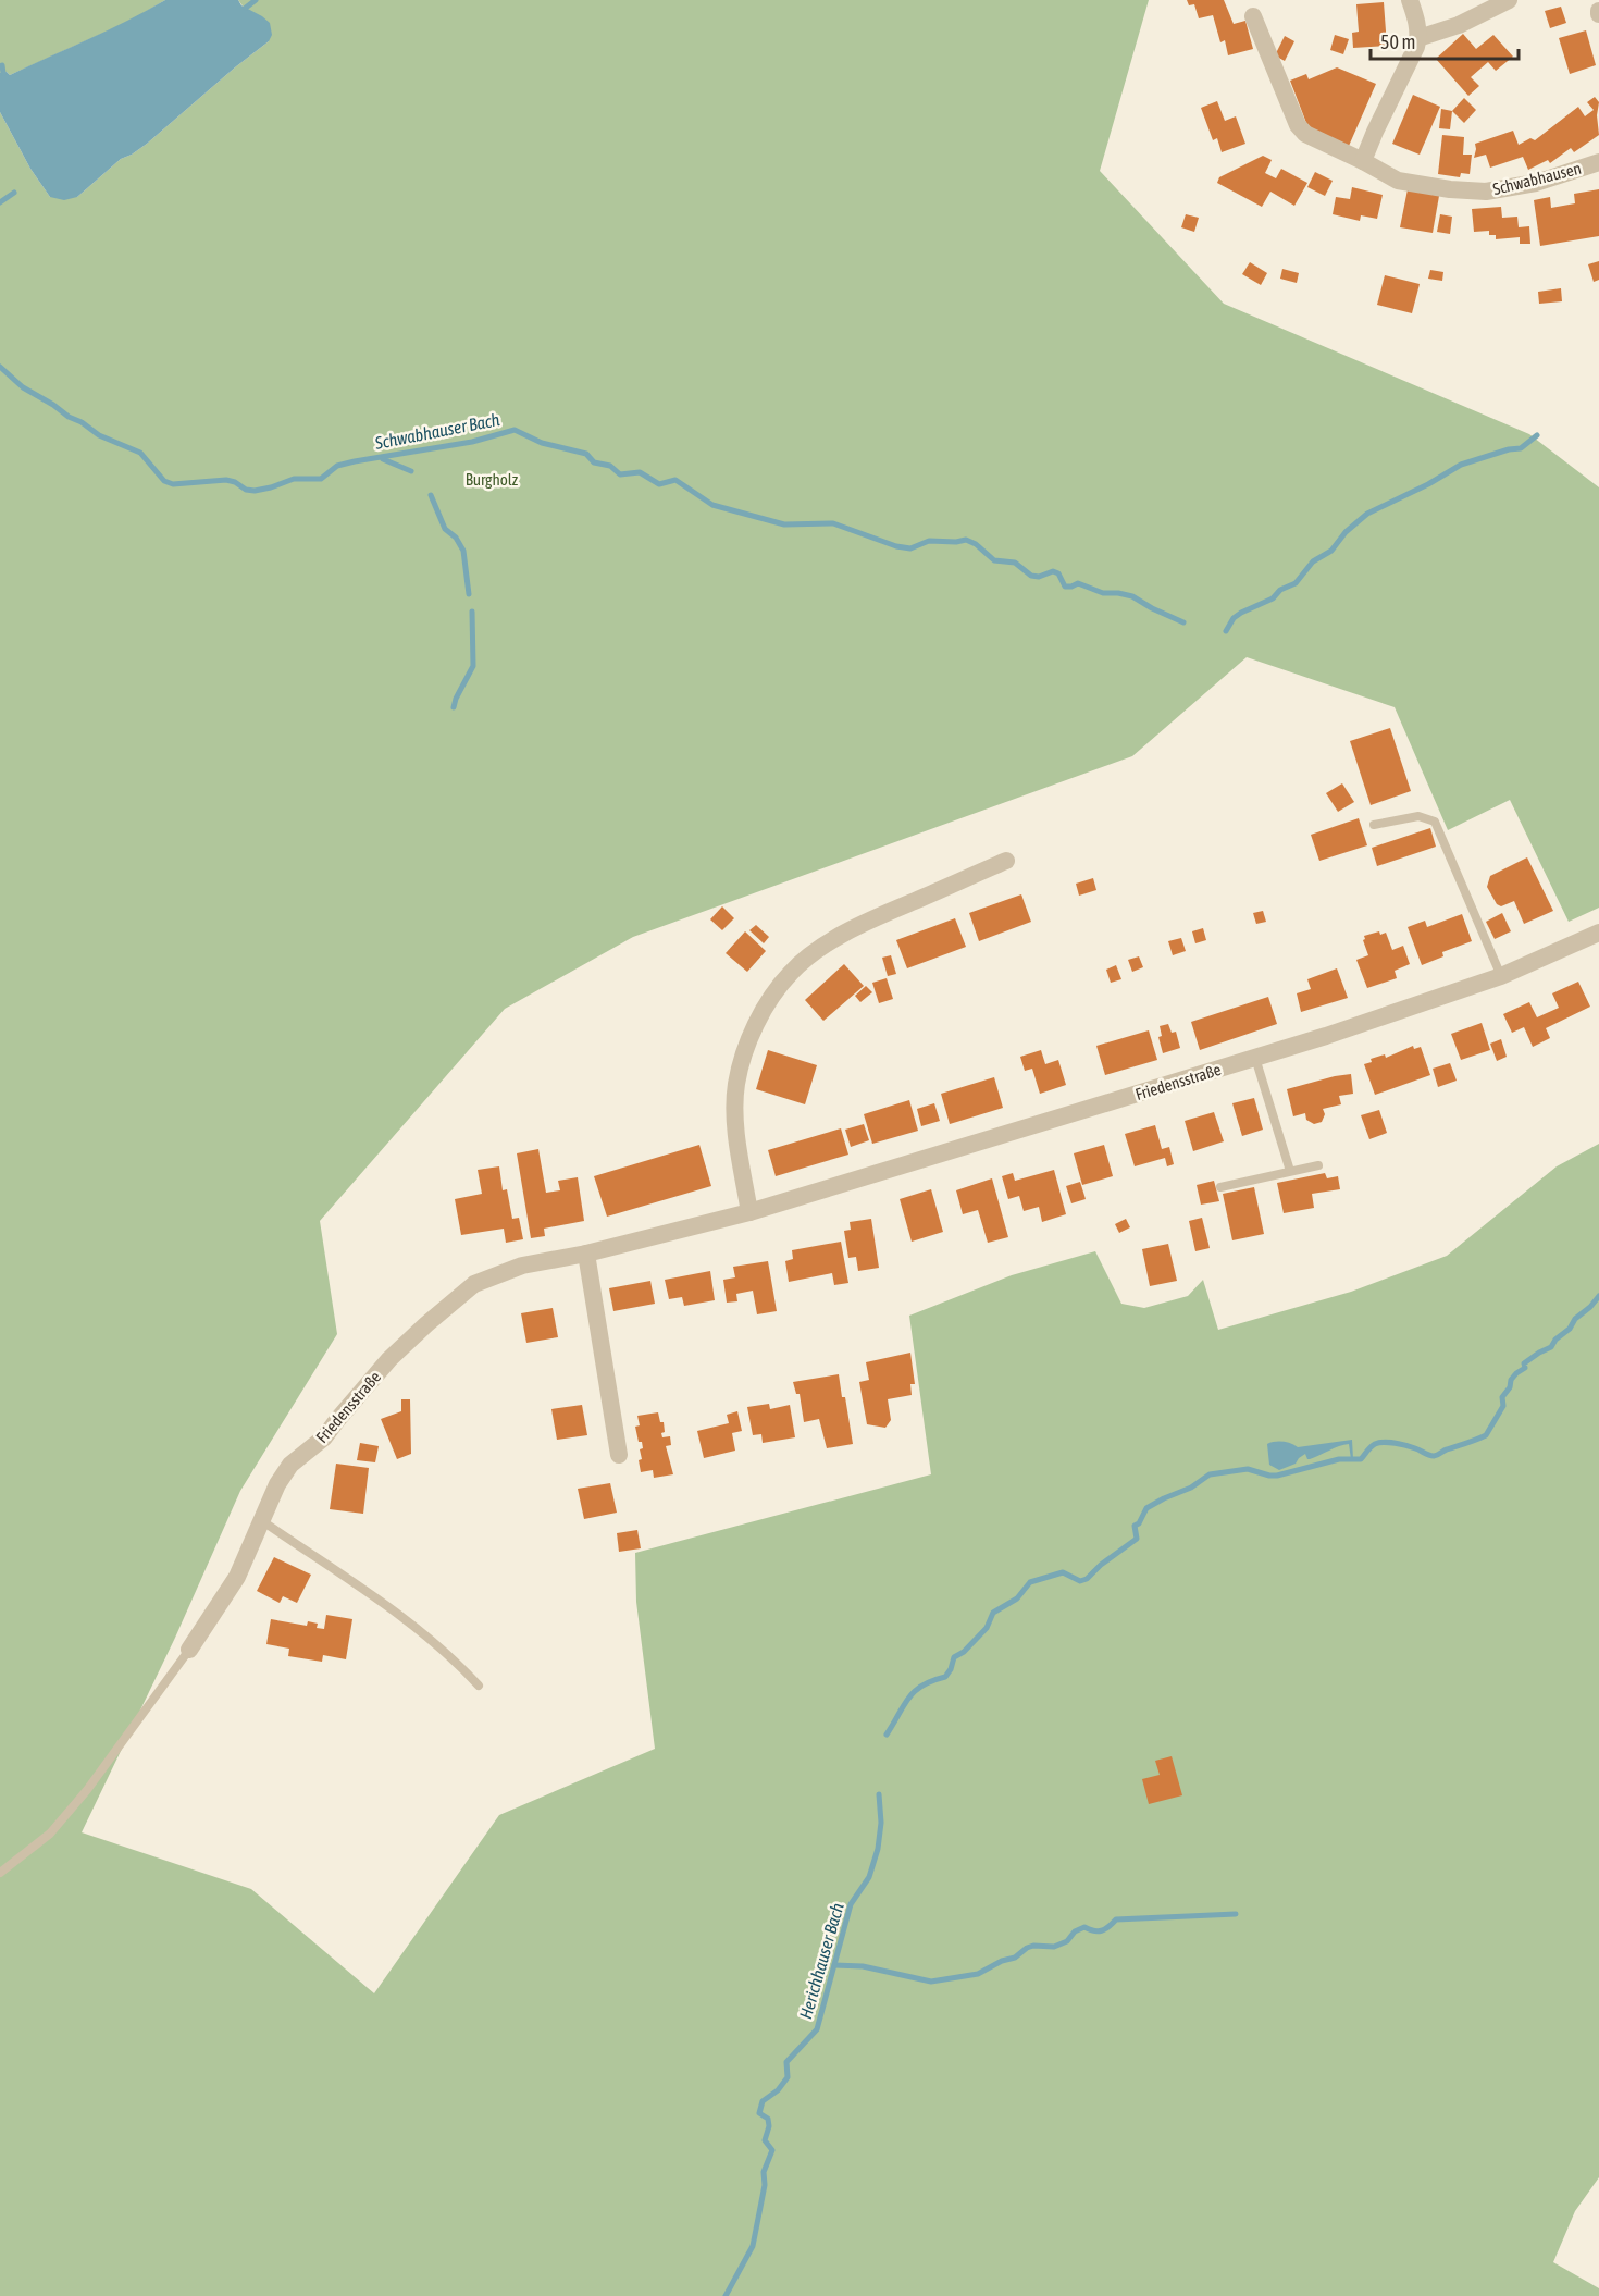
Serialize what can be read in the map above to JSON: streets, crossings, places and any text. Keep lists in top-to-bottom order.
{
  "streets": {
    "street": ["Schwabhausen", "Friedensstraße"]
  },
  "water": ["Schwabhauser Bach", "Herichhauser Bach"],
  "parks": ["Burgholz"],
  "scale_bar": "50 m"
}
